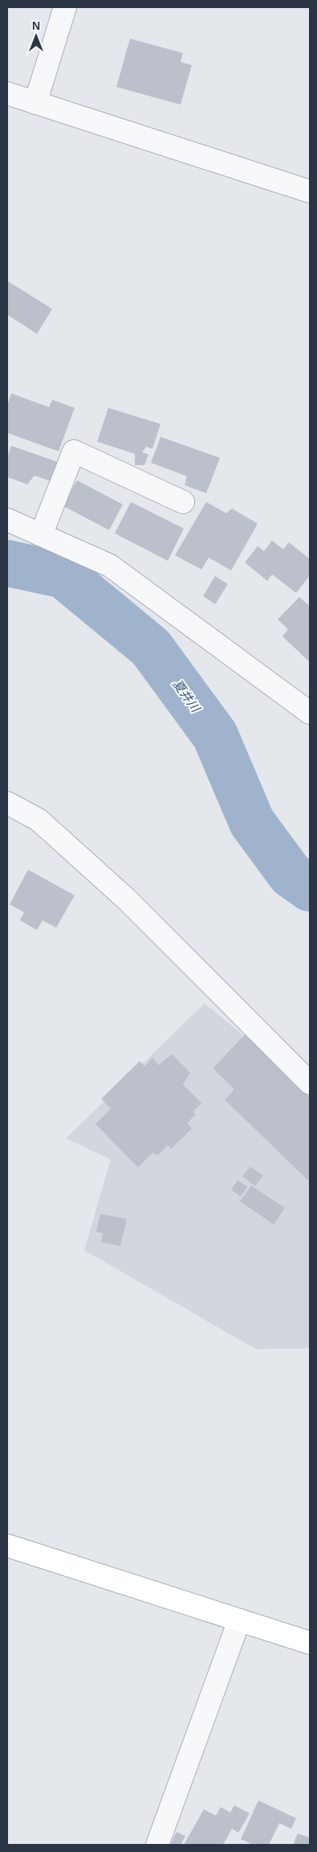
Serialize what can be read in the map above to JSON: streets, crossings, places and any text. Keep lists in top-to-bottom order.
{
  "water": ["夏井川"],
  "north": "top"
}
